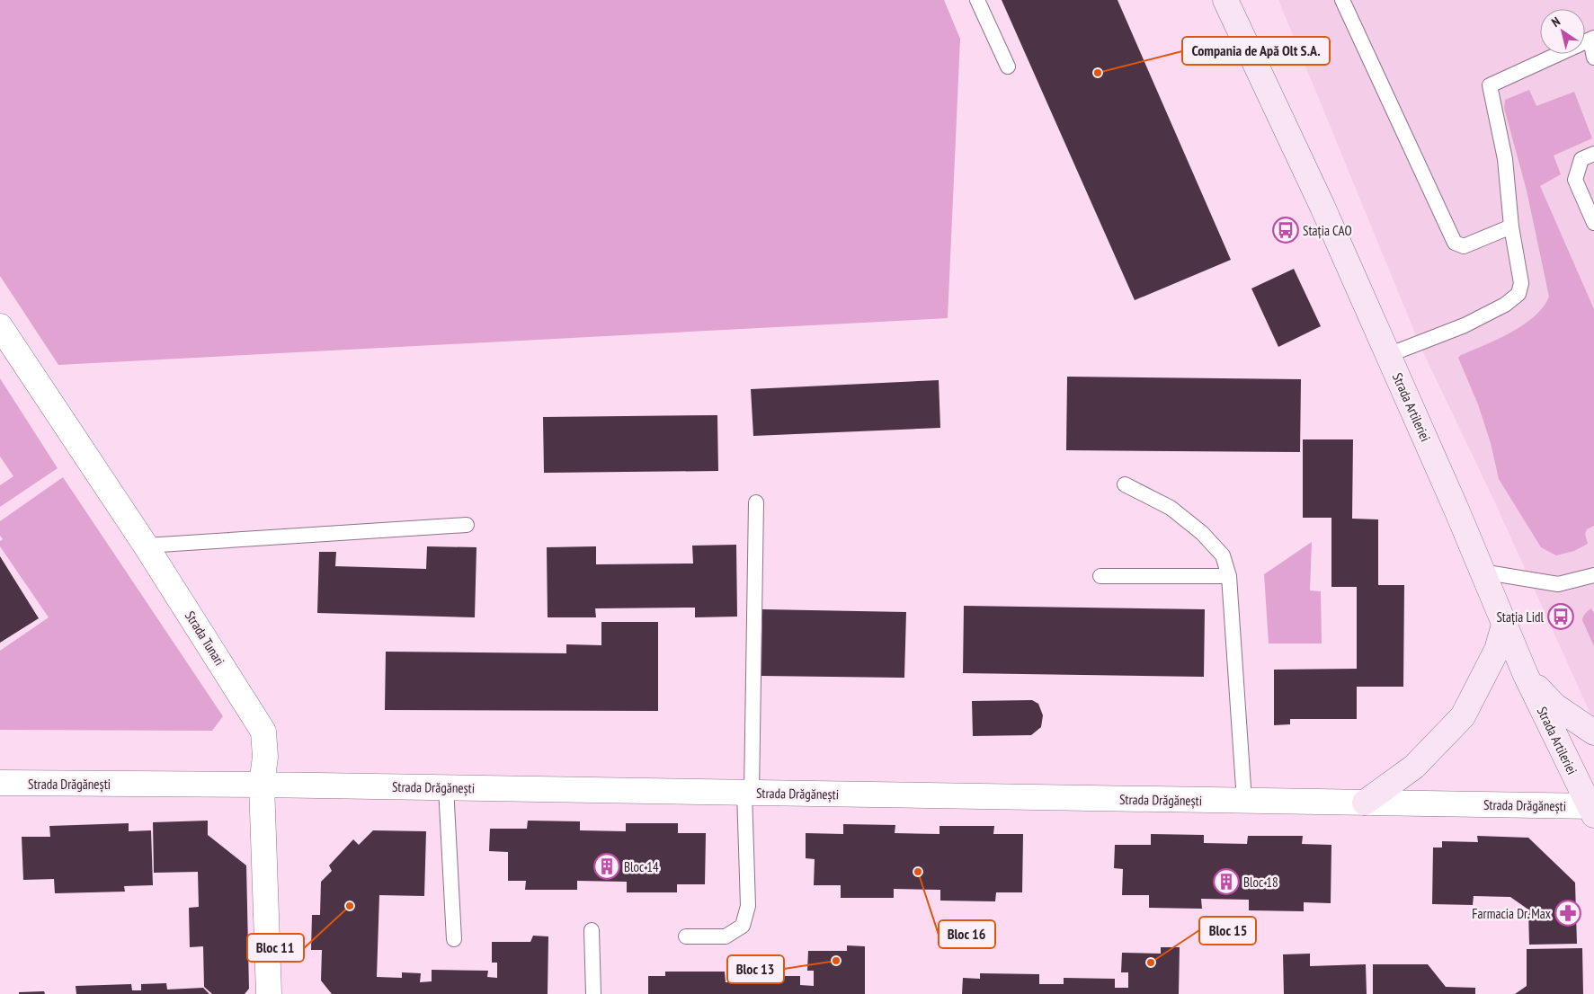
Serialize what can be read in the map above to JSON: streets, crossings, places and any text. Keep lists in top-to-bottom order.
{
  "streets": {
    "main road": ["Strada Artileriei"],
    "street": ["Strada Tunari", "Strada Drăgănești"]
  },
  "crossings": [
    ["Strada Artileriei", "Strada Drăgănești"],
    ["Strada Tunari", "Strada Drăgănești"]
  ],
  "places": {
    "other": [
      "Compania de Apă Olt S.A.",
      "Bloc 16",
      "Bloc 11",
      "Bloc 13",
      "Bloc 15"
    ],
    "bus stop": ["Stația CAO", "Stația Lidl"],
    "building": ["Bloc 14", "Bloc 18"],
    "pharmacy": ["Farmacia Dr. Max"]
  },
  "north": "top left"
}
